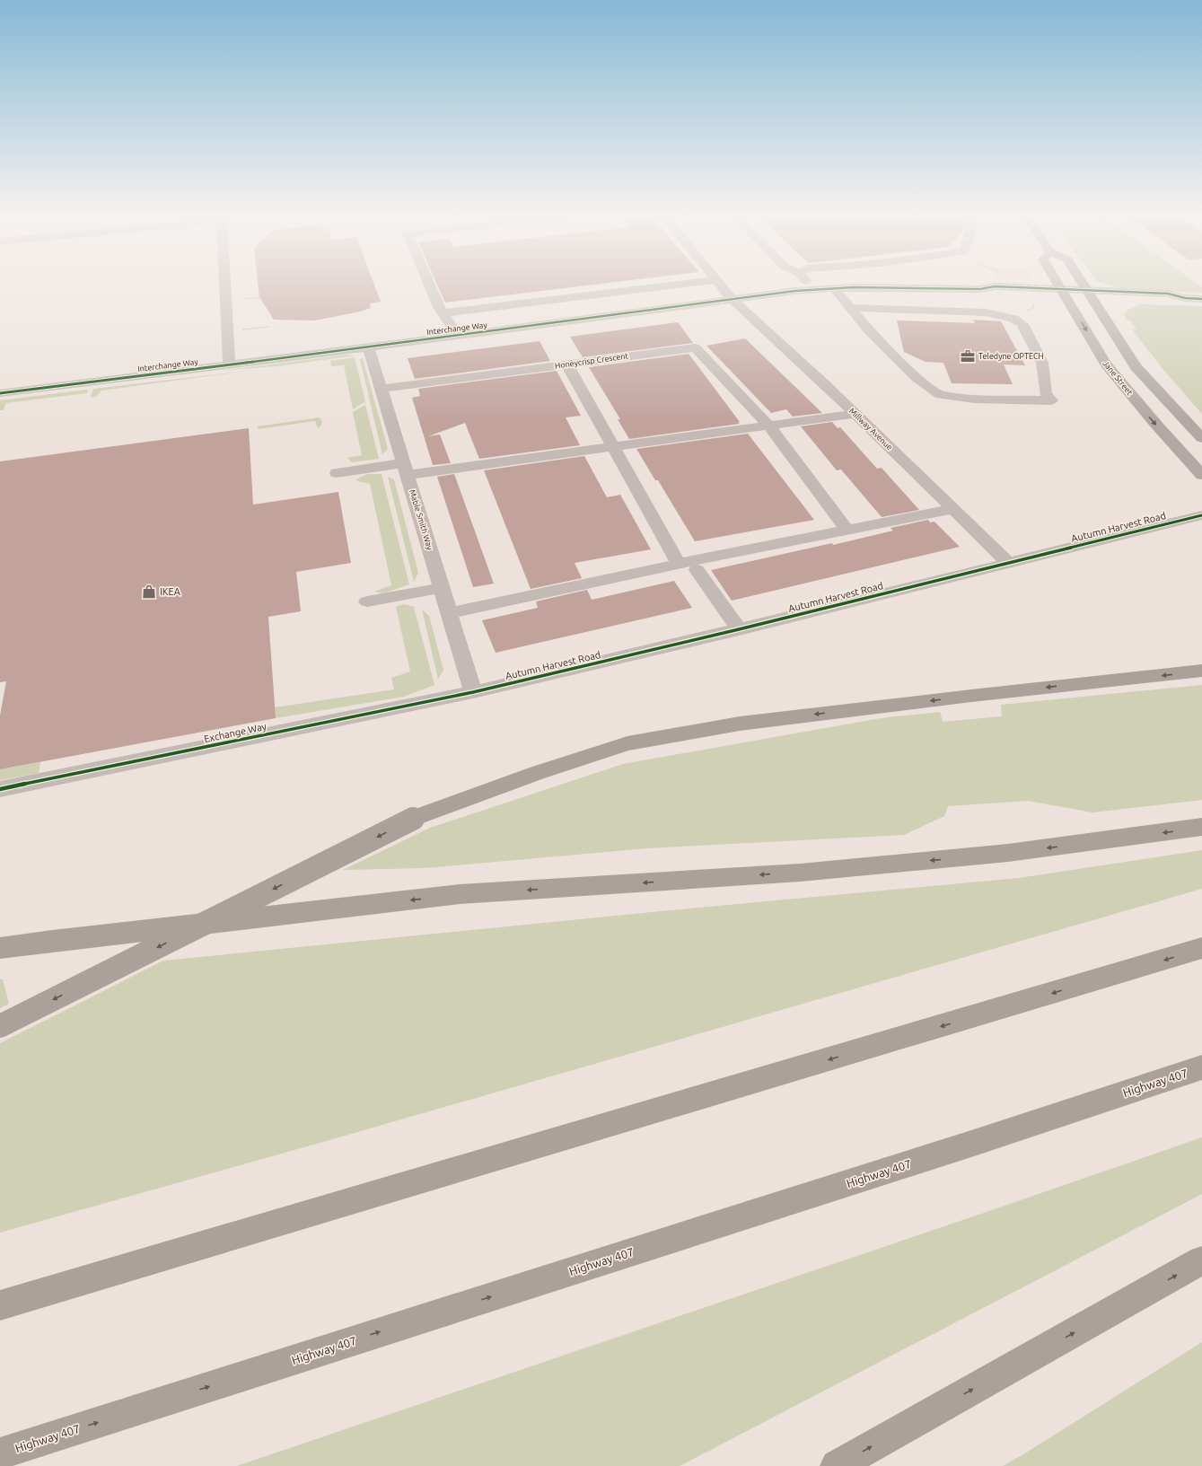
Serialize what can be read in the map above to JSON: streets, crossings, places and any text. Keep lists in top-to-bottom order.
{
  "streets": {
    "highway": ["Highway 407"],
    "main road": ["Jane Street"],
    "street": [
      "Interchange Way",
      "Honeycrisp Crescent",
      "Millway Avenue",
      "Mable Smith Way",
      "Autumn Harvest Road",
      "Exchange Way"
    ]
  },
  "crossings": [
    ["Interchange Way", "Jane Street"],
    ["Interchange Way", "Millway Avenue"],
    ["Interchange Way", "Mable Smith Way"],
    ["Honeycrisp Crescent", "Mable Smith Way"],
    ["Millway Avenue", "Autumn Harvest Road"],
    ["Mable Smith Way", "Autumn Harvest Road"],
    ["Mable Smith Way", "Exchange Way"],
    ["Autumn Harvest Road", "Exchange Way"]
  ],
  "places": {
    "office": ["Teledyne OPTECH"],
    "shop": ["IKEA"]
  }
}
